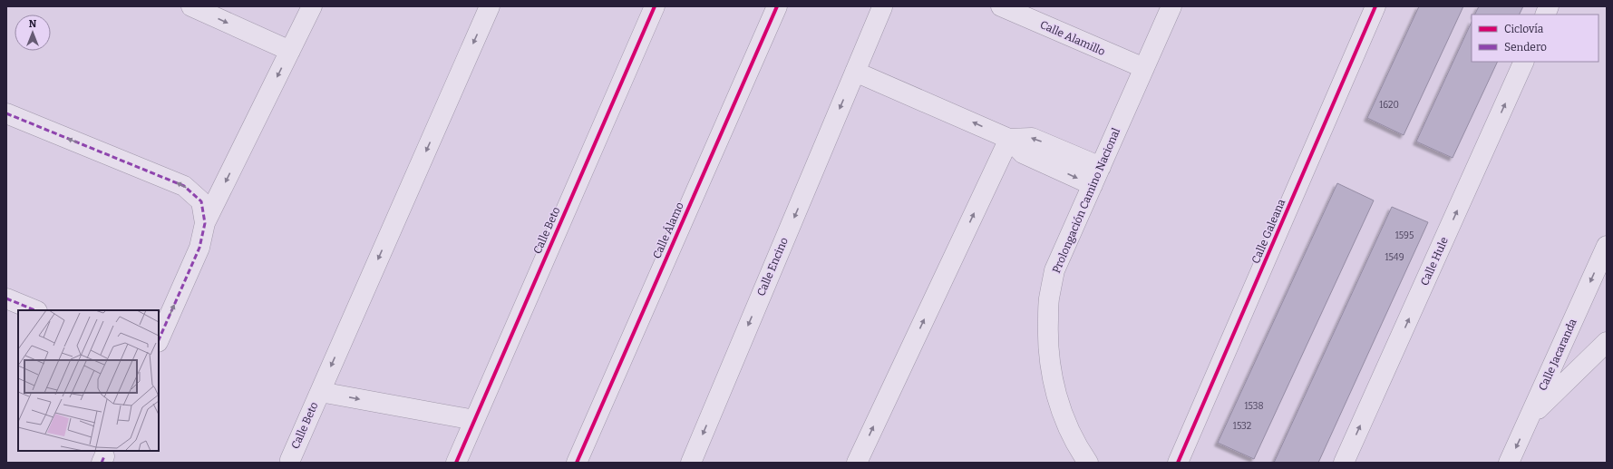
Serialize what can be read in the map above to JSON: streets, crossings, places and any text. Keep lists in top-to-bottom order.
{
  "streets": {
    "street": [
      "Calle Alamillo",
      "Prolongación Camino Nacional",
      "Calle Beto",
      "Calle Álamo",
      "Calle Galeana",
      "Calle Hule",
      "Calle Encino",
      "Calle Jacaranda"
    ]
  },
  "crossings": [
    ["Calle Alamillo", "Prolongación Camino Nacional"]
  ],
  "one_way": ["Calle Hule"],
  "house_numbers": [
    "1620",
    "1595",
    "1549",
    "1538",
    "1532"
  ],
  "legend": ["Ciclovía", "Sendero"],
  "north": "top"
}
